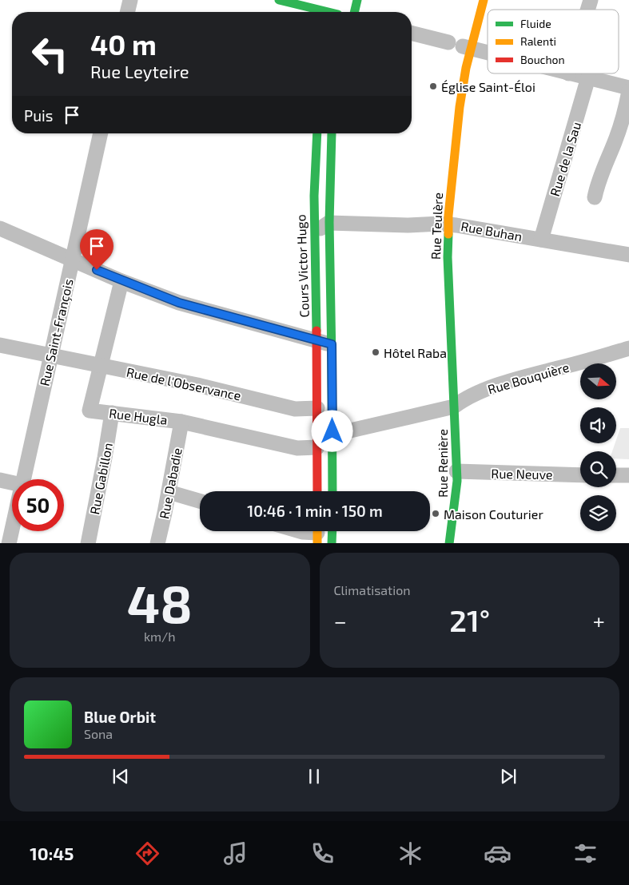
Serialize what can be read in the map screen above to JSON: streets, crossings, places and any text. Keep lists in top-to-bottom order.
{
  "streets": {
    "main road": ["Rue Teulère", "Cours Victor Hugo", "Rue Renière"],
    "street": [
      "Rue de la Sau",
      "Rue Buhan",
      "Rue Saint-François",
      "Rue Bouquière",
      "Rue de l'Observance",
      "Rue Hugla",
      "Rue Neuve",
      "Rue Gabillon",
      "Rue Dabadie"
    ]
  },
  "crossings": [
    ["Rue de la Sau", "Rue Buhan"],
    ["Rue Teulère", "Rue Buhan"],
    ["Rue Teulère", "Rue Bouquière"],
    ["Rue Teulère", "Rue Renière"],
    ["Rue Buhan", "Cours Victor Hugo"],
    ["Cours Victor Hugo", "Rue Bouquière"],
    ["Cours Victor Hugo", "Rue de l'Observance"],
    ["Cours Victor Hugo", "Rue Hugla"],
    ["Rue Saint-François", "Rue de l'Observance"],
    ["Rue Bouquière", "Rue Renière"],
    ["Rue de l'Observance", "Rue Hugla"],
    ["Rue Hugla", "Rue Gabillon"],
    ["Rue Hugla", "Rue Dabadie"],
    ["Rue Renière", "Rue Neuve"]
  ],
  "places": ["Église Saint-Éloi", "Hôtel Raba", "Maison Couturier"],
  "legend": ["Fluide", "Ralenti", "Bouchon"],
  "north": "right",
  "page": {
    "turn": ["40 m", "Rue Leyteire"],
    "then": "Puis",
    "limit": "50",
    "trip": "10:46 · 1 min · 150 m",
    "tile": [
      ["48", "km/h"],
      "Climatisation"
    ],
    "heat": ["−", "21°", "+"],
    "song": ["Blue Orbit", "Sona"],
    "tabs": "10:45"
  }
}
